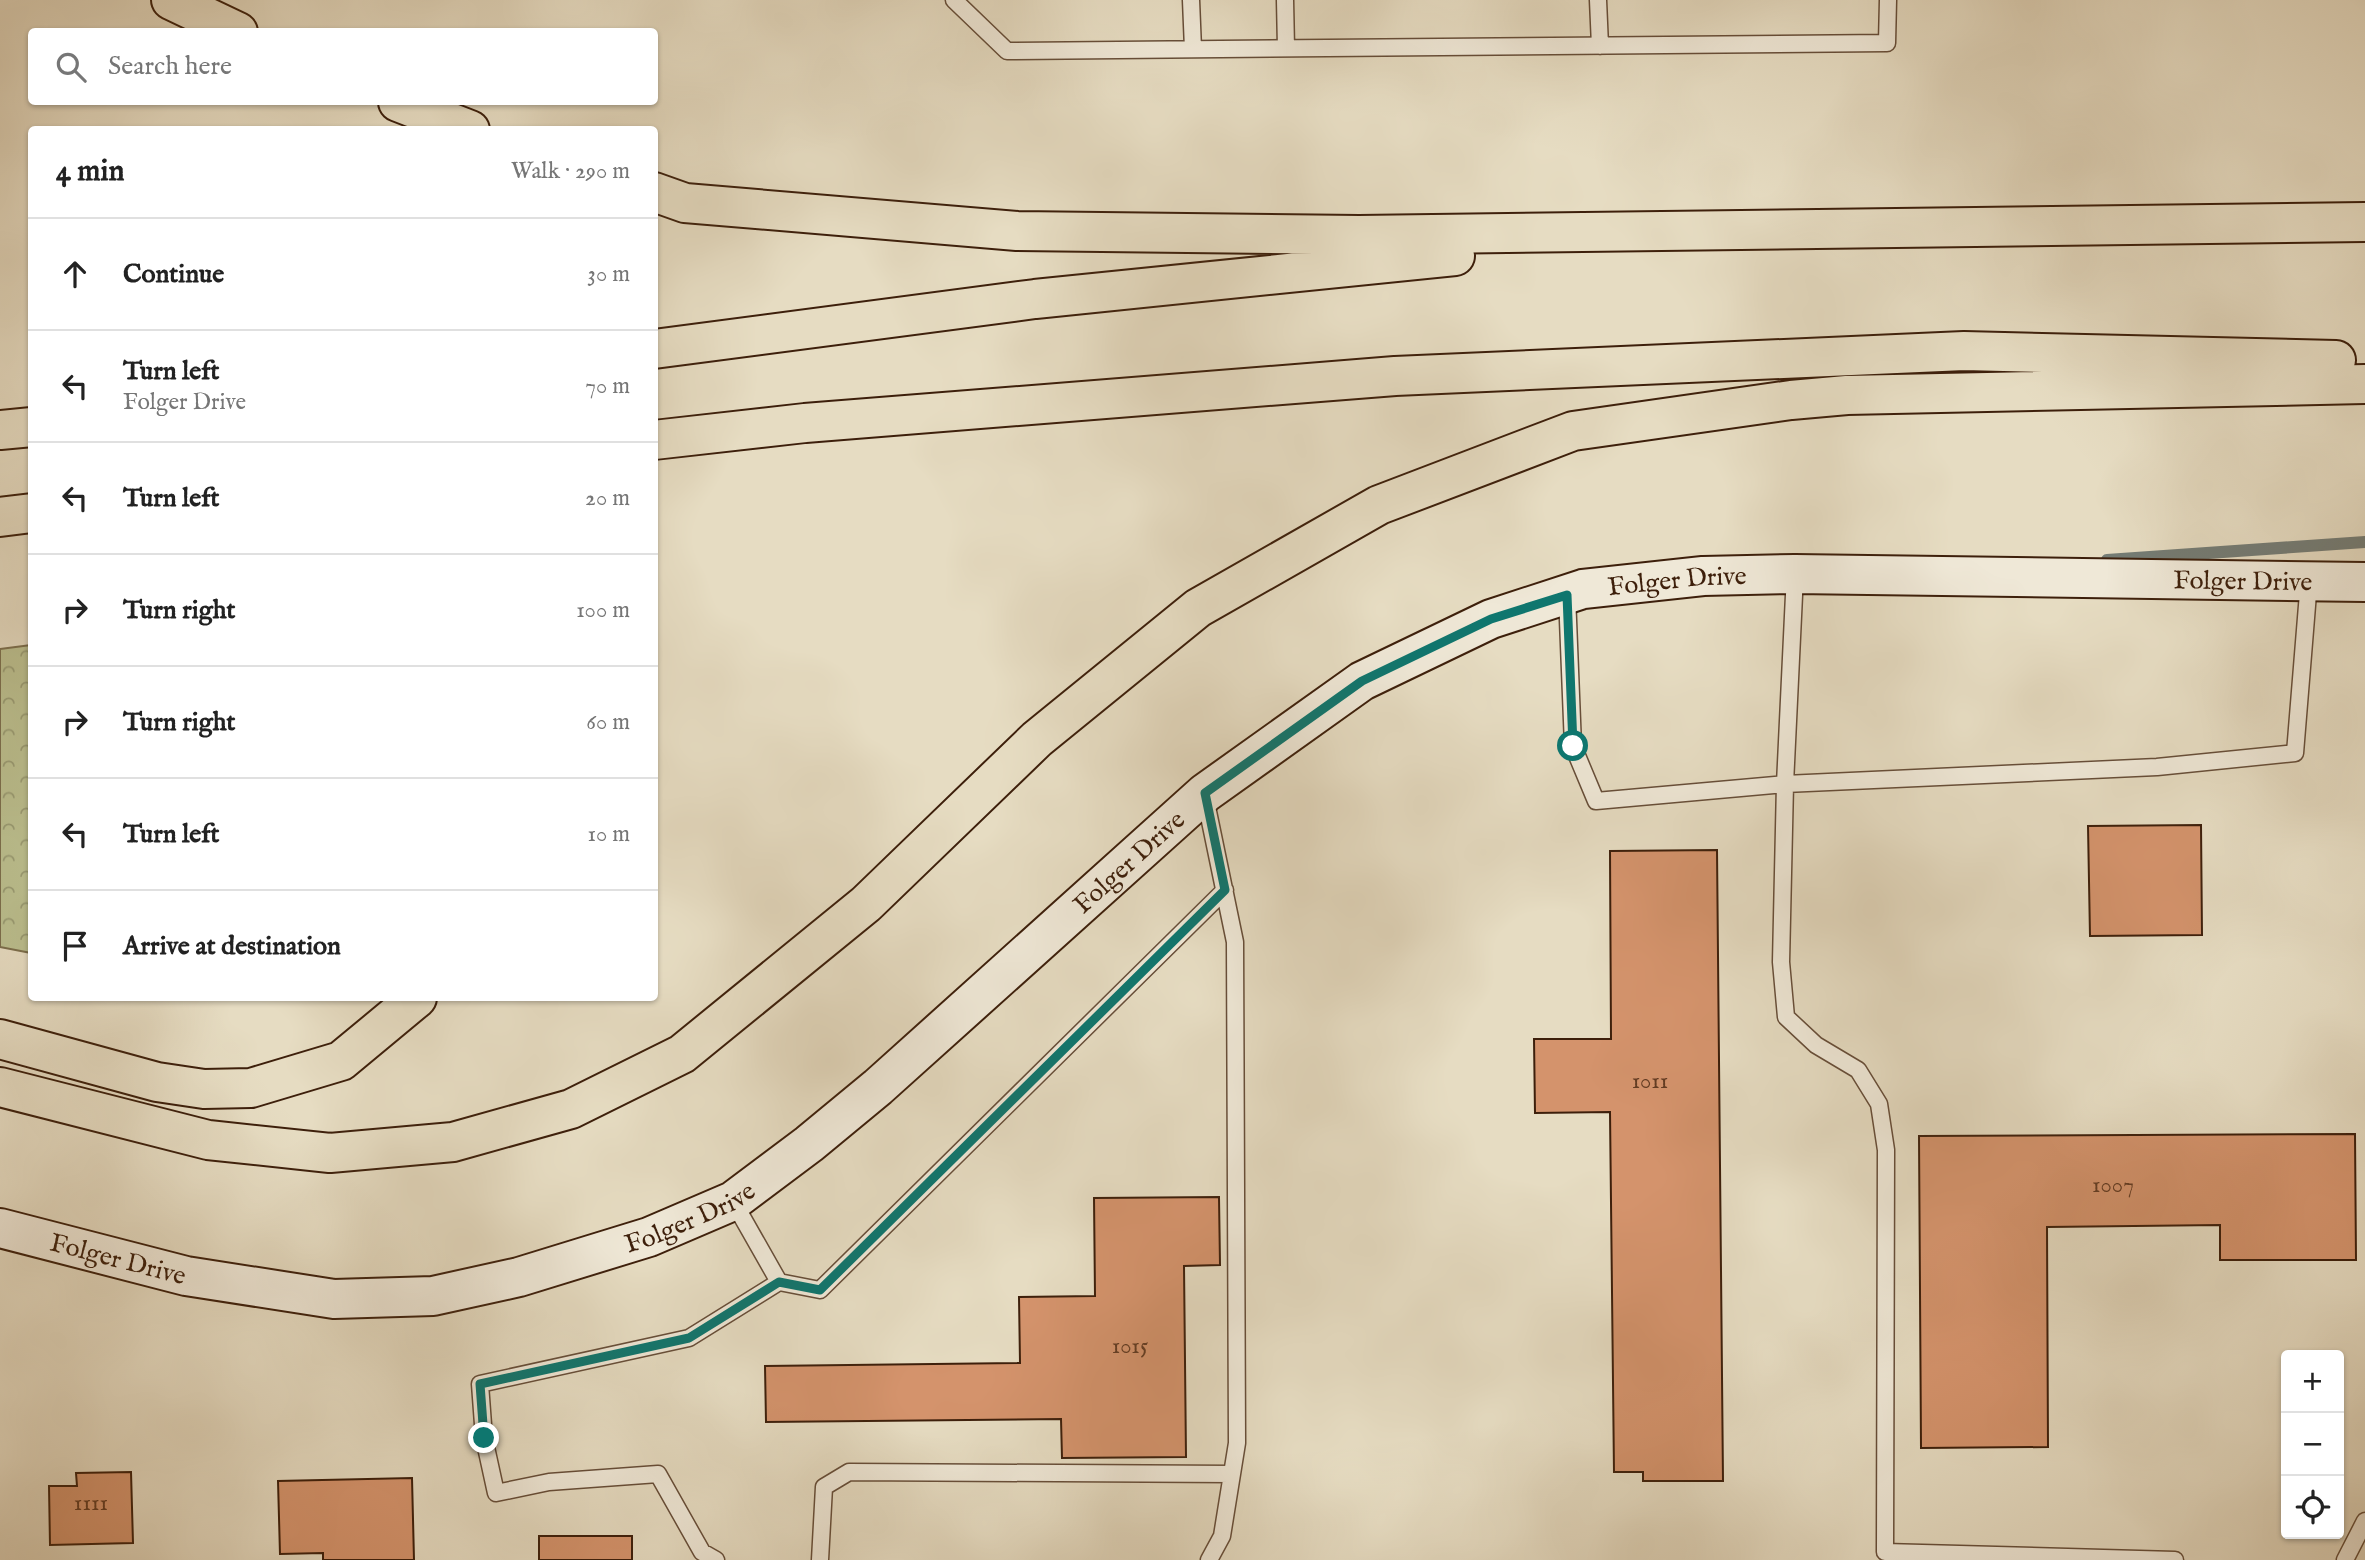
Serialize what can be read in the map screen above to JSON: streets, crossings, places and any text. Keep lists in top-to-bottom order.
{
  "streets": {
    "street": ["Folger Drive"]
  },
  "house_numbers": [
    "1011",
    "1007",
    "1015",
    "1111"
  ],
  "page": {
    "search": "Search here",
    "heading": ["4 min", "Walk · 290 m"],
    "list": [
      ["Continue", "30 m"],
      ["Turn left", "Folger Drive", "70 m"],
      ["Turn left", "20 m"],
      ["Turn right", "100 m"],
      ["Turn right", "60 m"],
      ["Turn left", "10 m"],
      "Arrive at destination"
    ],
    "map_buttons": ["+", "−"]
  }
}
